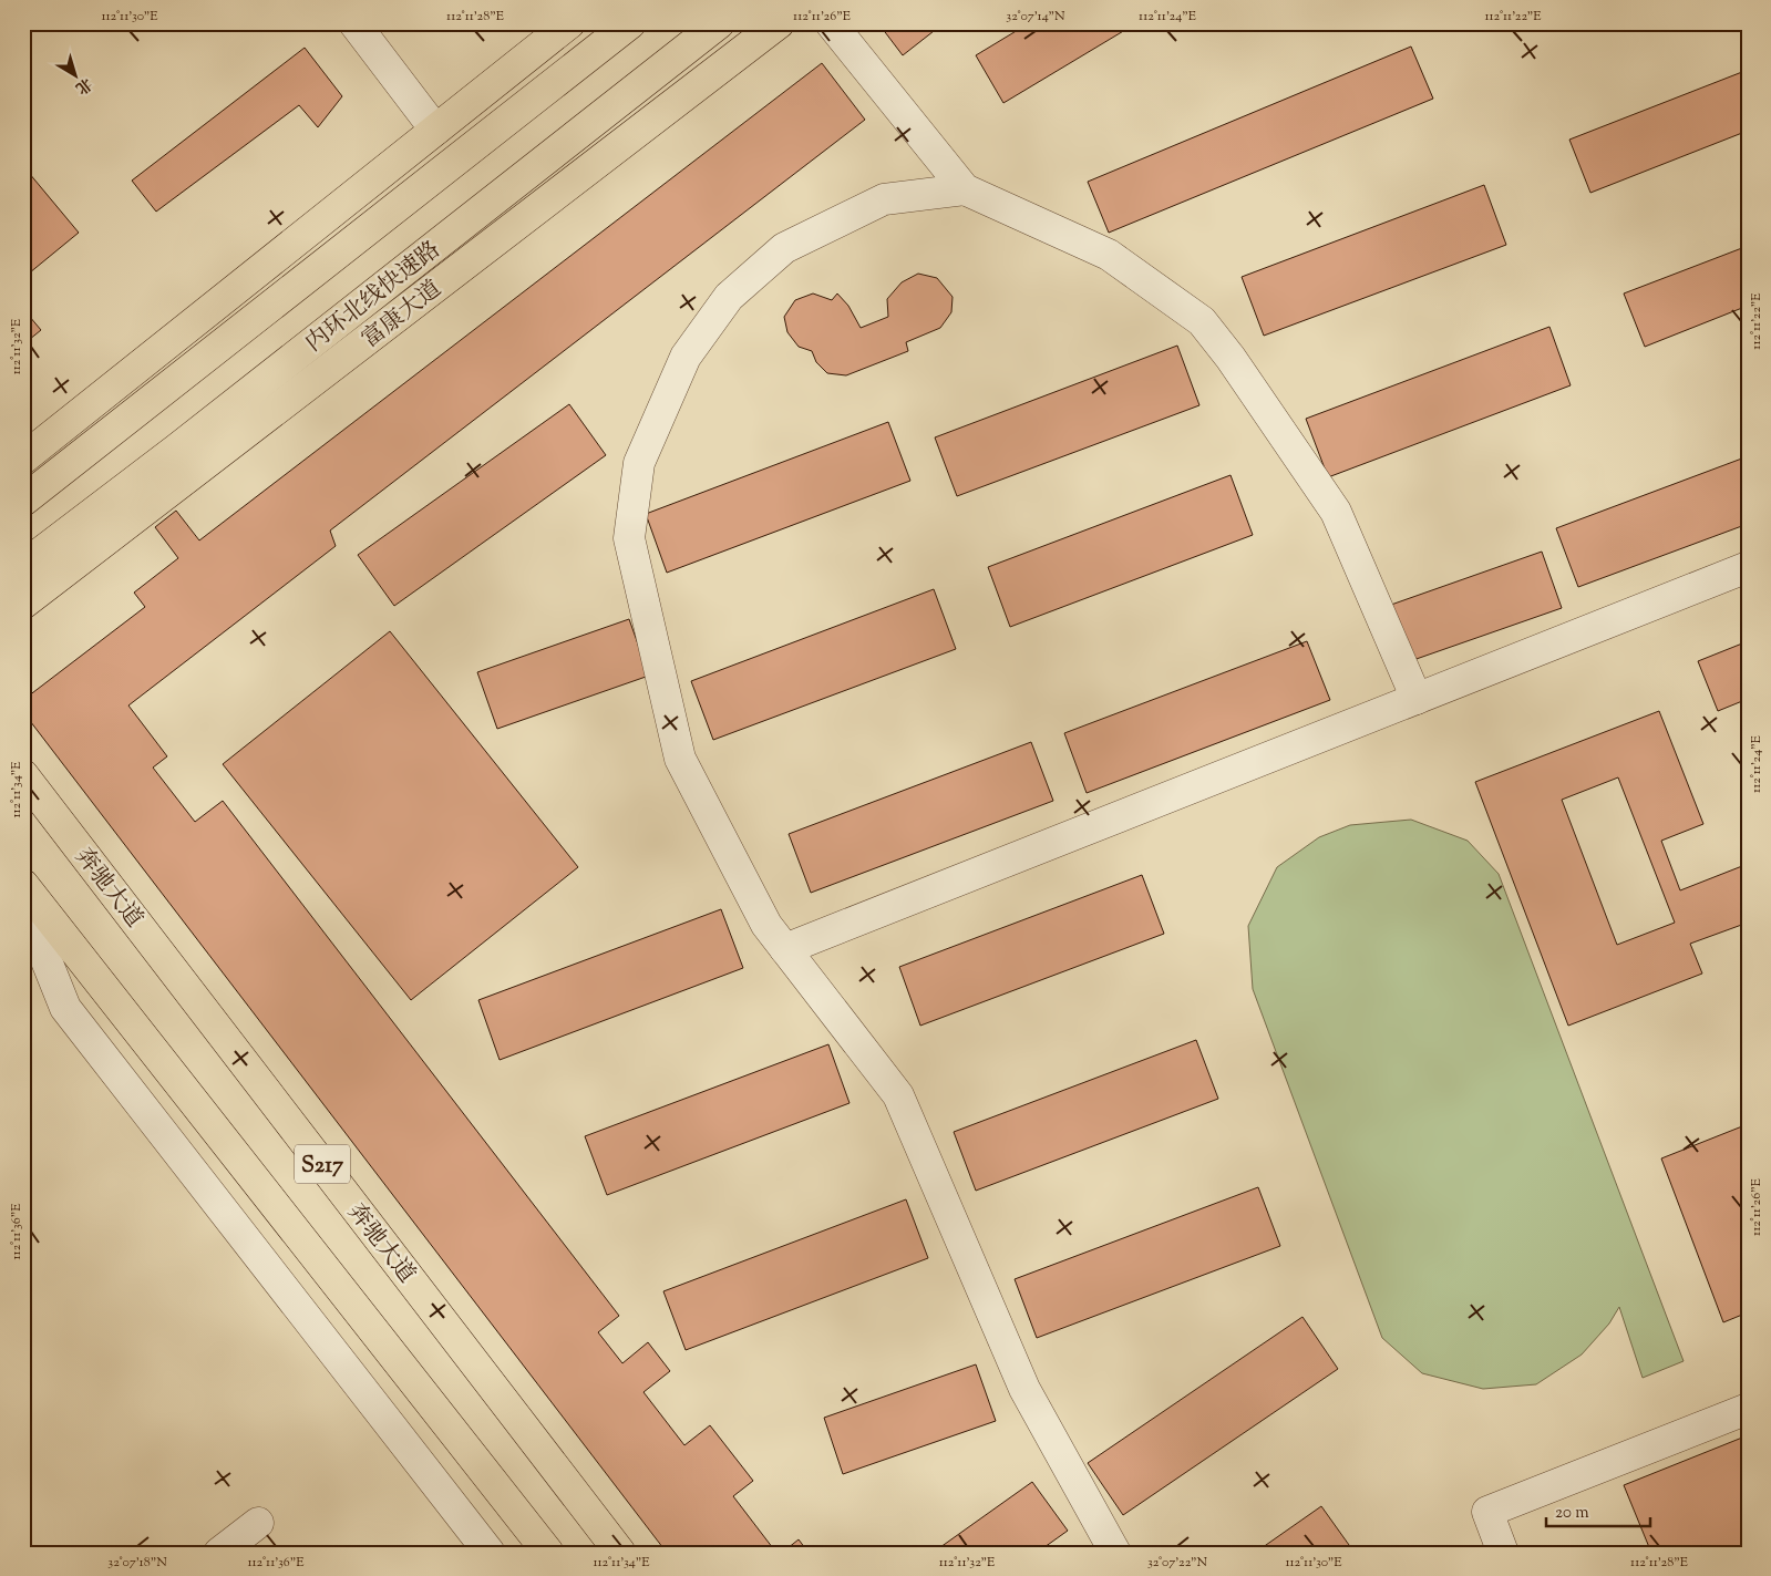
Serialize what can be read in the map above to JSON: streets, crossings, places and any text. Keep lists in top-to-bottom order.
{
  "streets": {
    "main road": [
      "内环北线快速路",
      "富康大道",
      "奔驰大道",
      "S217"
    ]
  },
  "scale_bar": "20 m",
  "north": "bottom right",
  "coordinates": [
    "112°11'30\"E",
    "112°11'28\"E",
    "112°11'26\"E",
    "32°07'14\"N",
    "112°11'24\"E",
    "112°11'22\"E",
    "112°11'32\"E",
    "112°11'34\"E",
    "112°11'36\"E",
    "32°07'18\"N",
    "32°07'22\"N"
  ]
}
